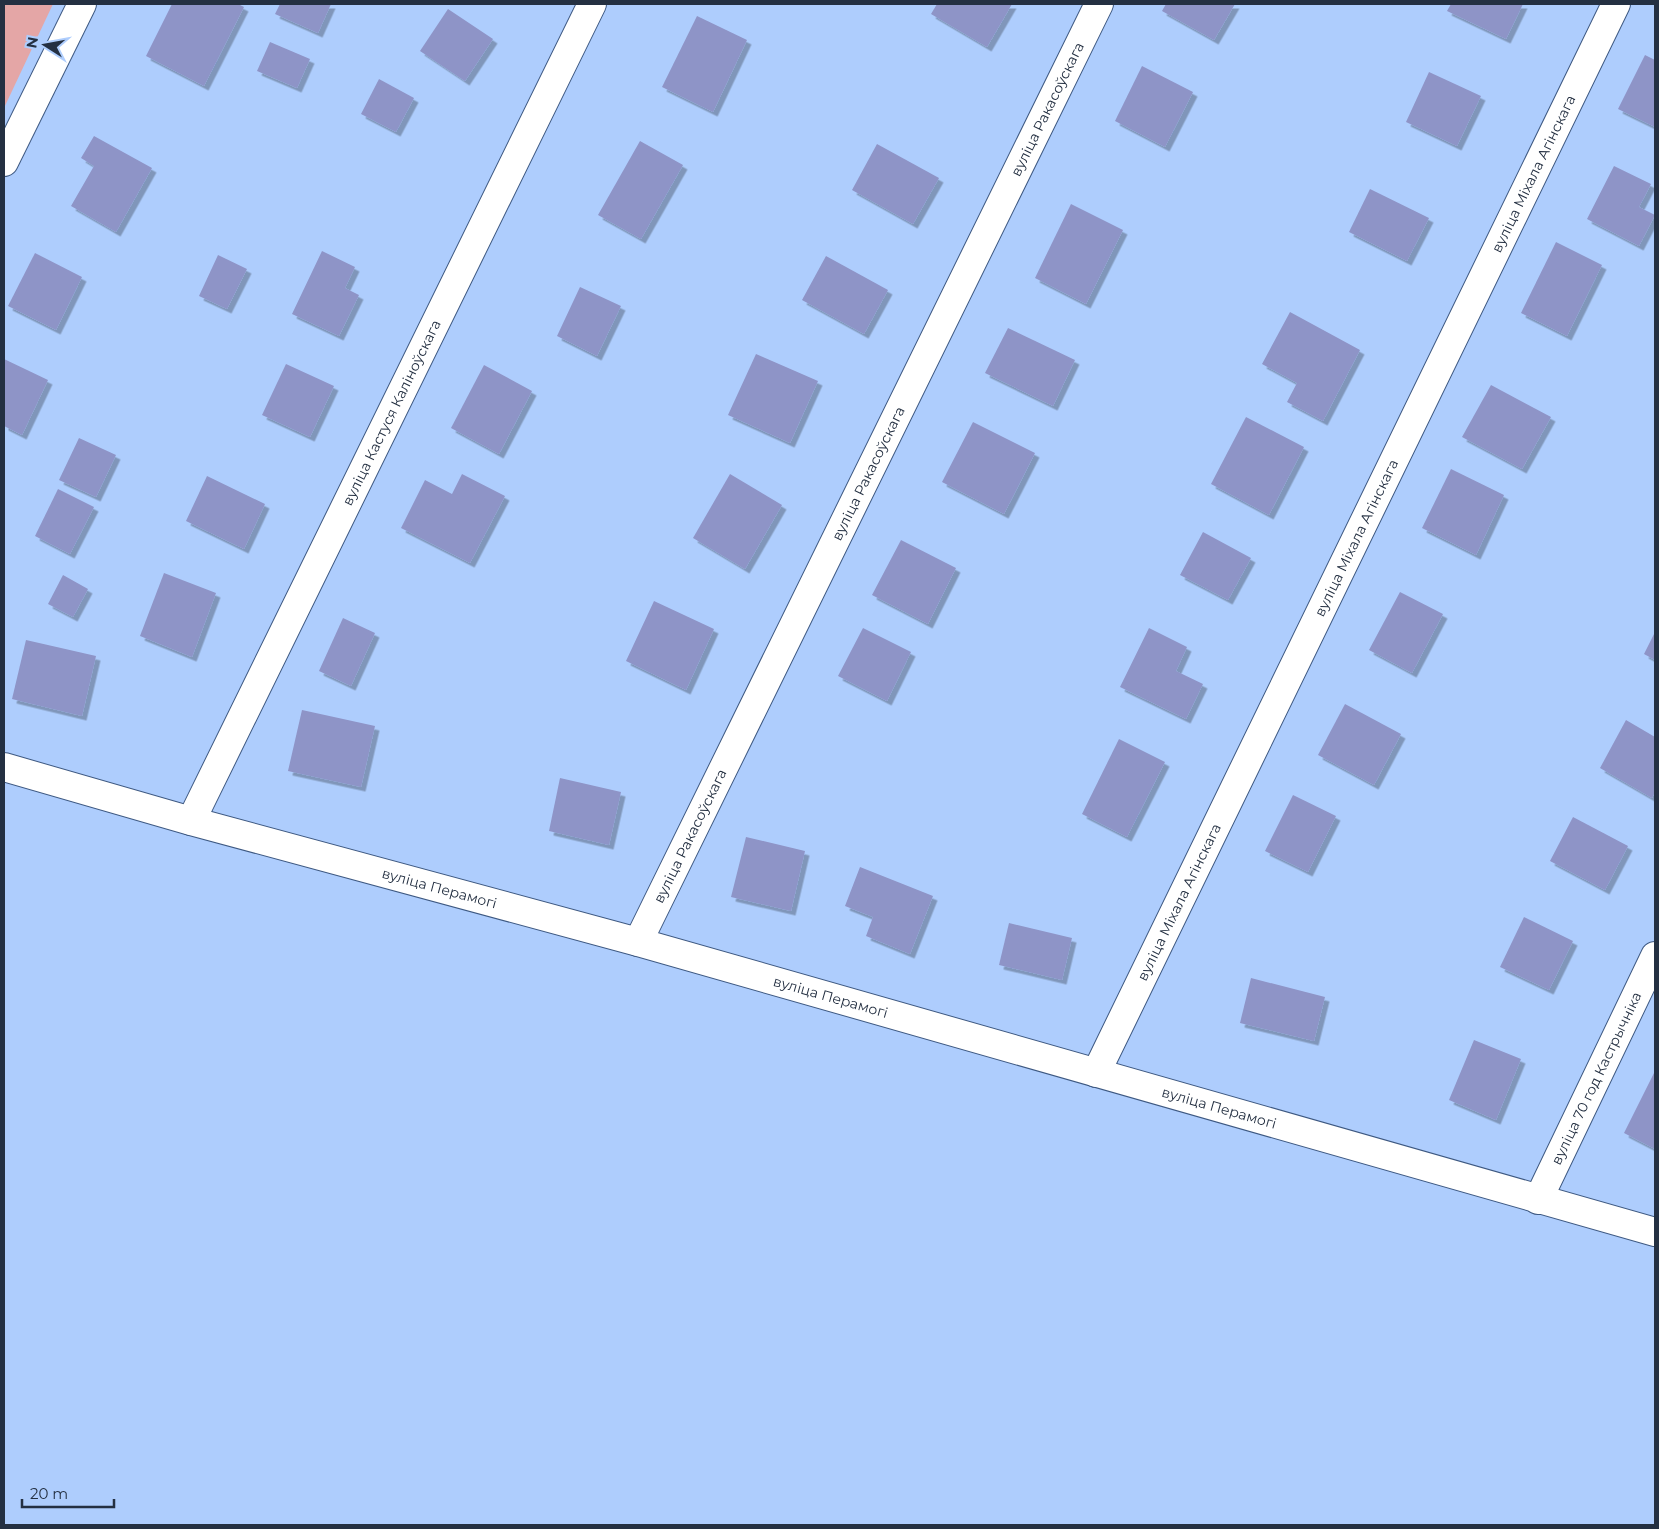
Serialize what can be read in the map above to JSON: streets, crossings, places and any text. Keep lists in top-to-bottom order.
{
  "streets": {
    "street": [
      "вуліца Ракасоўскага",
      "вуліца Міхала Агінскага",
      "вуліца Кастуся Каліноўскага",
      "вуліца Перамогі",
      "вуліца 70 год Кастрычніка"
    ]
  },
  "crossings": [
    ["вуліца Ракасоўскага", "вуліца Перамогі"],
    ["вуліца Міхала Агінскага", "вуліца Перамогі"],
    ["вуліца Кастуся Каліноўскага", "вуліца Перамогі"],
    ["вуліца Перамогі", "вуліца 70 год Кастрычніка"]
  ],
  "scale_bar": "20 m",
  "north": "left"
}
